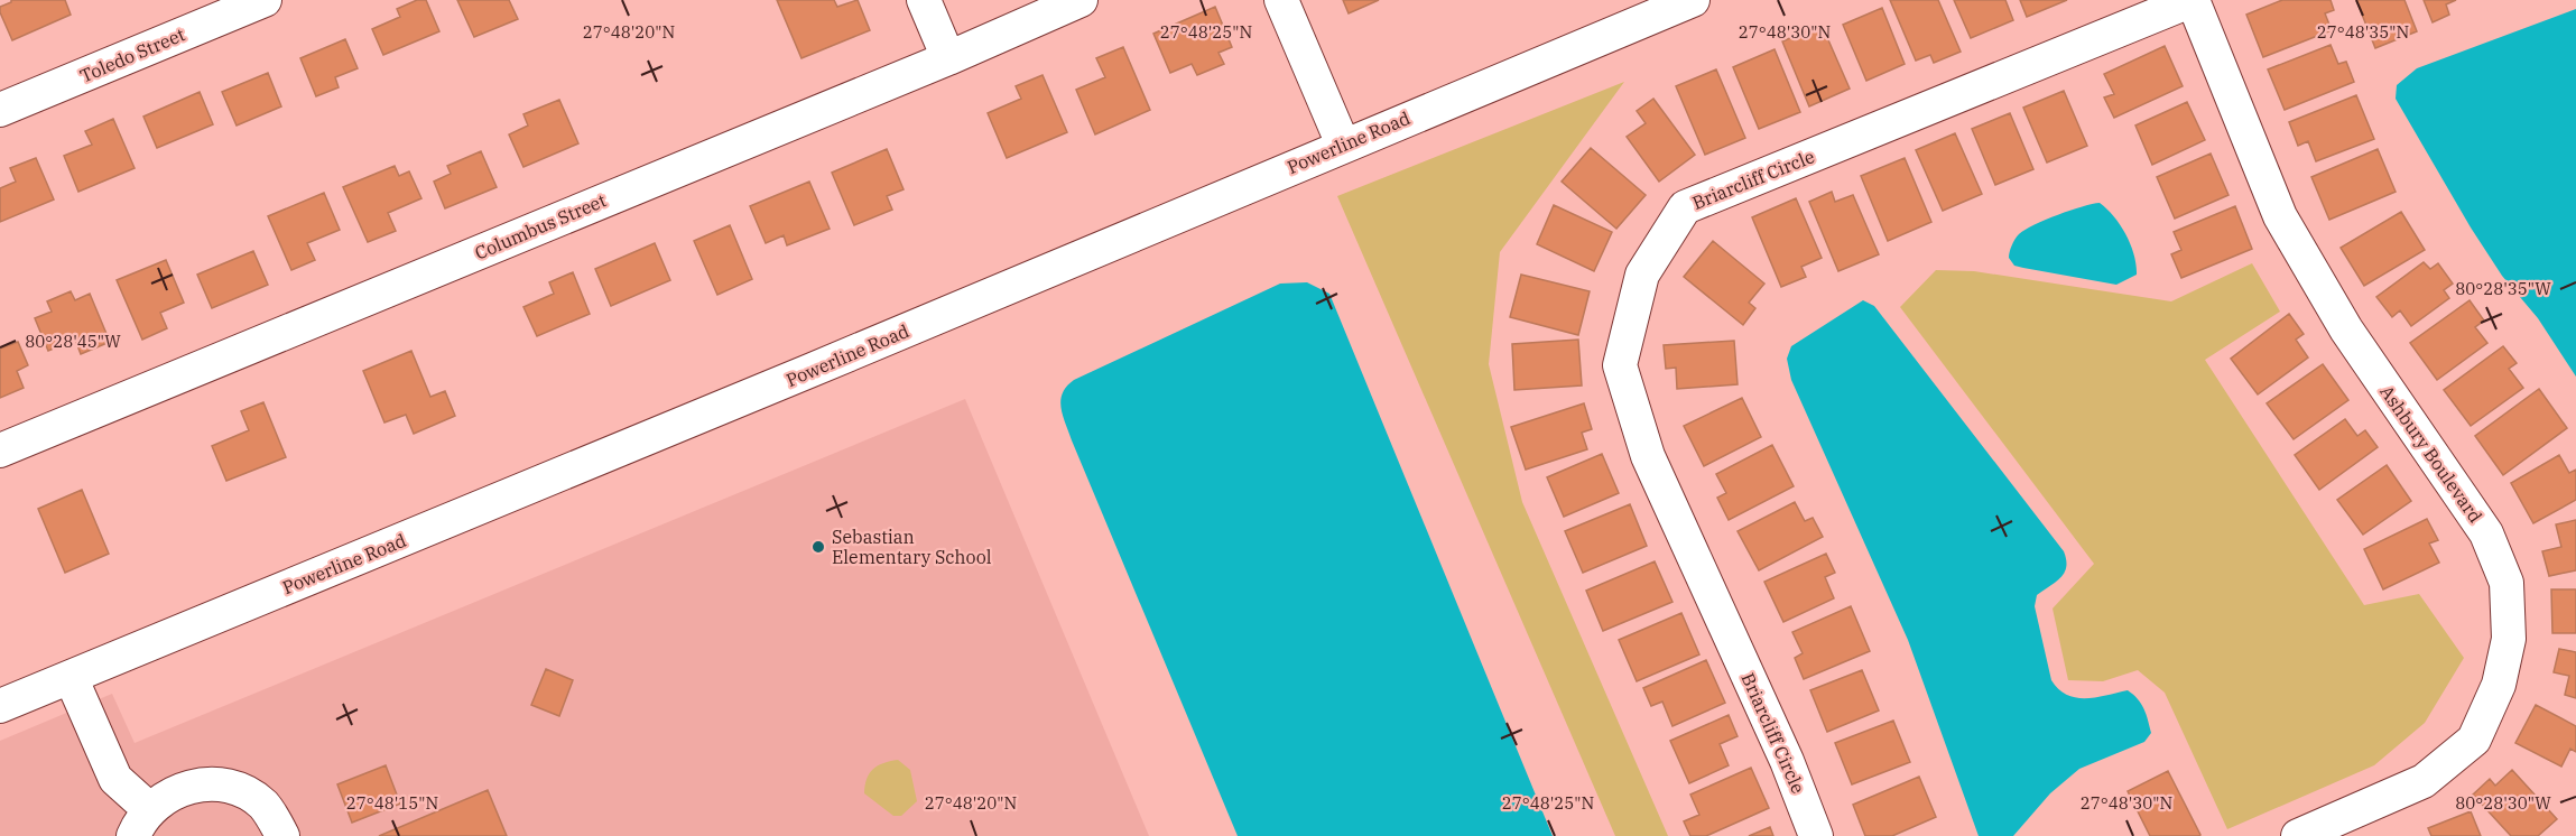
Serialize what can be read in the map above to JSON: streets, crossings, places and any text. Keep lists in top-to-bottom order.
{
  "streets": {
    "street": [
      "Toledo Street",
      "Powerline Road",
      "Briarcliff Circle",
      "Columbus Street",
      "Ashbury Boulevard"
    ]
  },
  "crossings": [
    ["Briarcliff Circle", "Ashbury Boulevard"]
  ],
  "places": ["Sebastian Elementary School"],
  "coordinates": [
    "27°48'20\"N",
    "27°48'25\"N",
    "27°48'30\"N",
    "27°48'35\"N",
    "80°28'35\"W",
    "80°28'45\"W",
    "80°28'30\"W",
    "27°48'15\"N"
  ]
}
